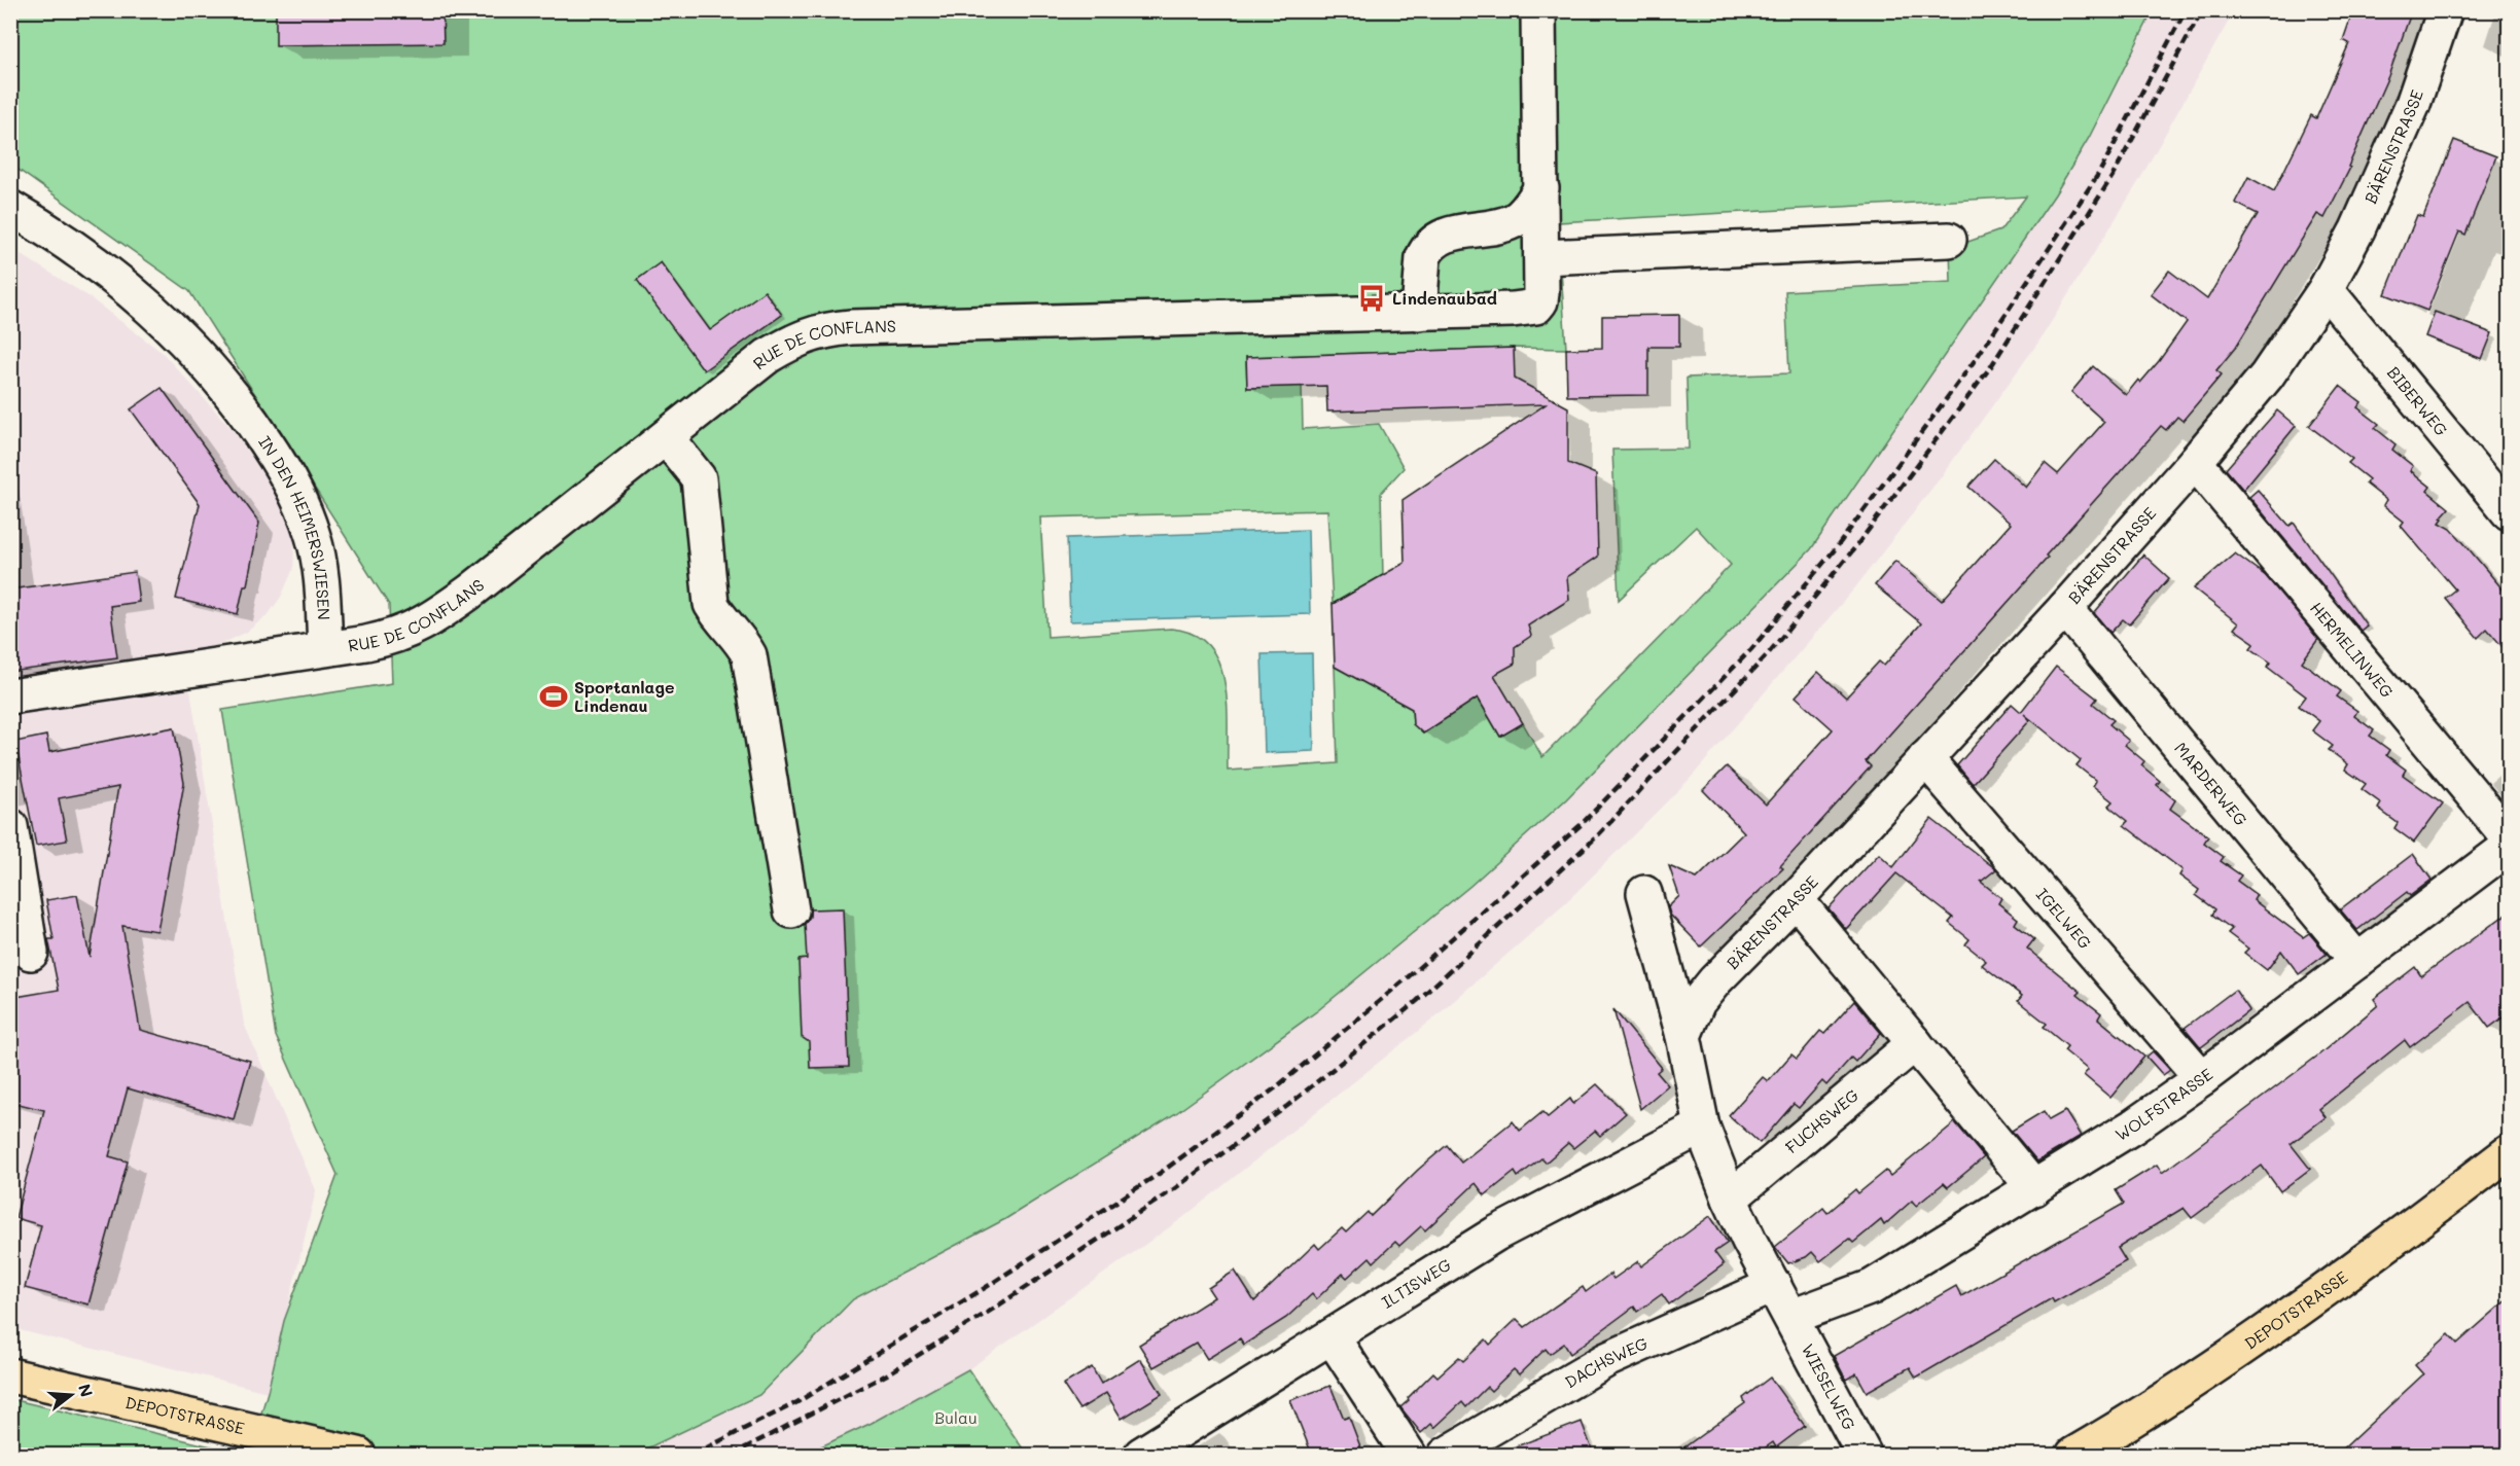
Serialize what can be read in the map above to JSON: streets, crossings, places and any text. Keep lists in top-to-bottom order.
{
  "streets": {
    "main road": ["DEPOTSTRASSE"],
    "street": [
      "BÄRENSTRASSE",
      "RUE DE CONFLANS",
      "BIBERWEG",
      "IN DEN HEIMERSWIESEN",
      "HERMELINWEG",
      "MARDERWEG",
      "IGELWEG",
      "WOLFSTRASSE",
      "FUCHSWEG",
      "ILTISWEG",
      "DACHSWEG",
      "WIESELWEG"
    ]
  },
  "crossings": [
    ["BÄRENSTRASSE", "BIBERWEG"],
    ["BÄRENSTRASSE", "HERMELINWEG"],
    ["BÄRENSTRASSE", "MARDERWEG"],
    ["BÄRENSTRASSE", "IGELWEG"],
    ["RUE DE CONFLANS", "IN DEN HEIMERSWIESEN"],
    ["MARDERWEG", "WOLFSTRASSE"],
    ["IGELWEG", "WOLFSTRASSE"],
    ["WOLFSTRASSE", "WIESELWEG"]
  ],
  "parks": ["Bulau"],
  "places": {
    "bus stop": ["Lindenaubad"],
    "sports": ["Sportanlage Lindenau"]
  },
  "north": "right"
}
